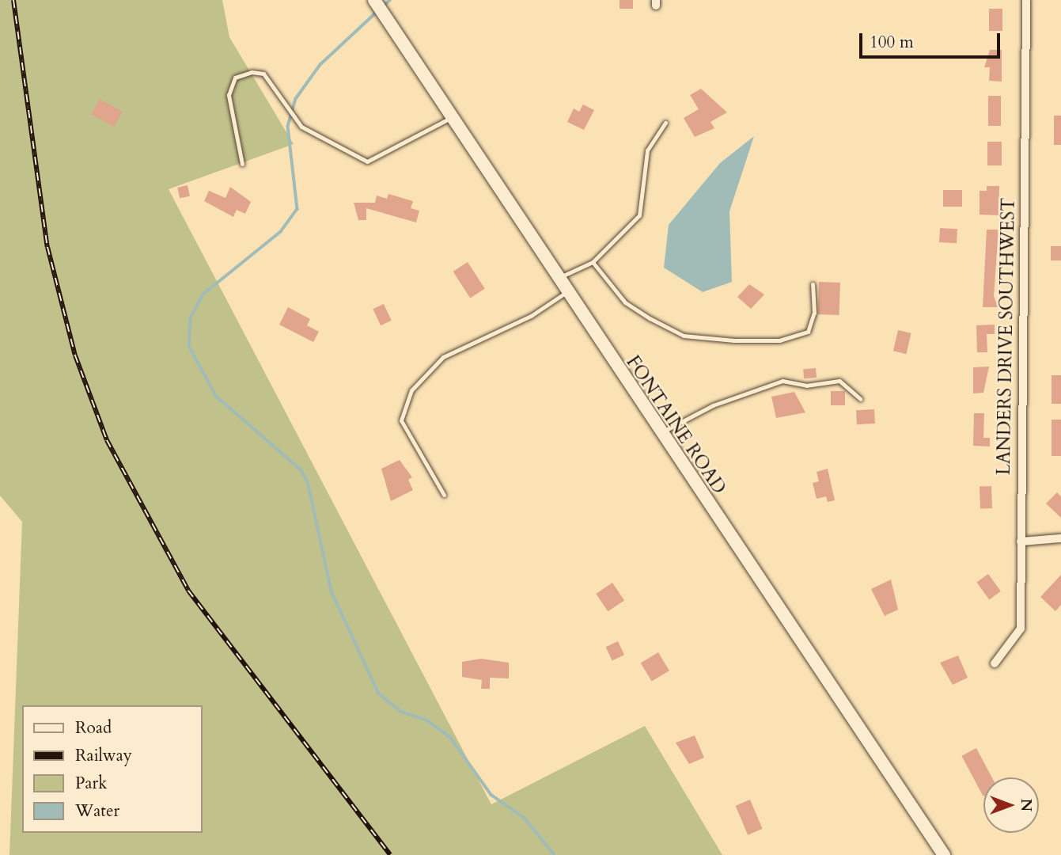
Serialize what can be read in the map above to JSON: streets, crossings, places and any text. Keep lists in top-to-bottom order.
{
  "streets": {
    "main road": ["FONTAINE ROAD"],
    "street": ["LANDERS DRIVE SOUTHWEST"]
  },
  "legend": [
    "Road",
    "Railway",
    "Park",
    "Water"
  ],
  "scale_bar": "100 m",
  "north": "right"
}
